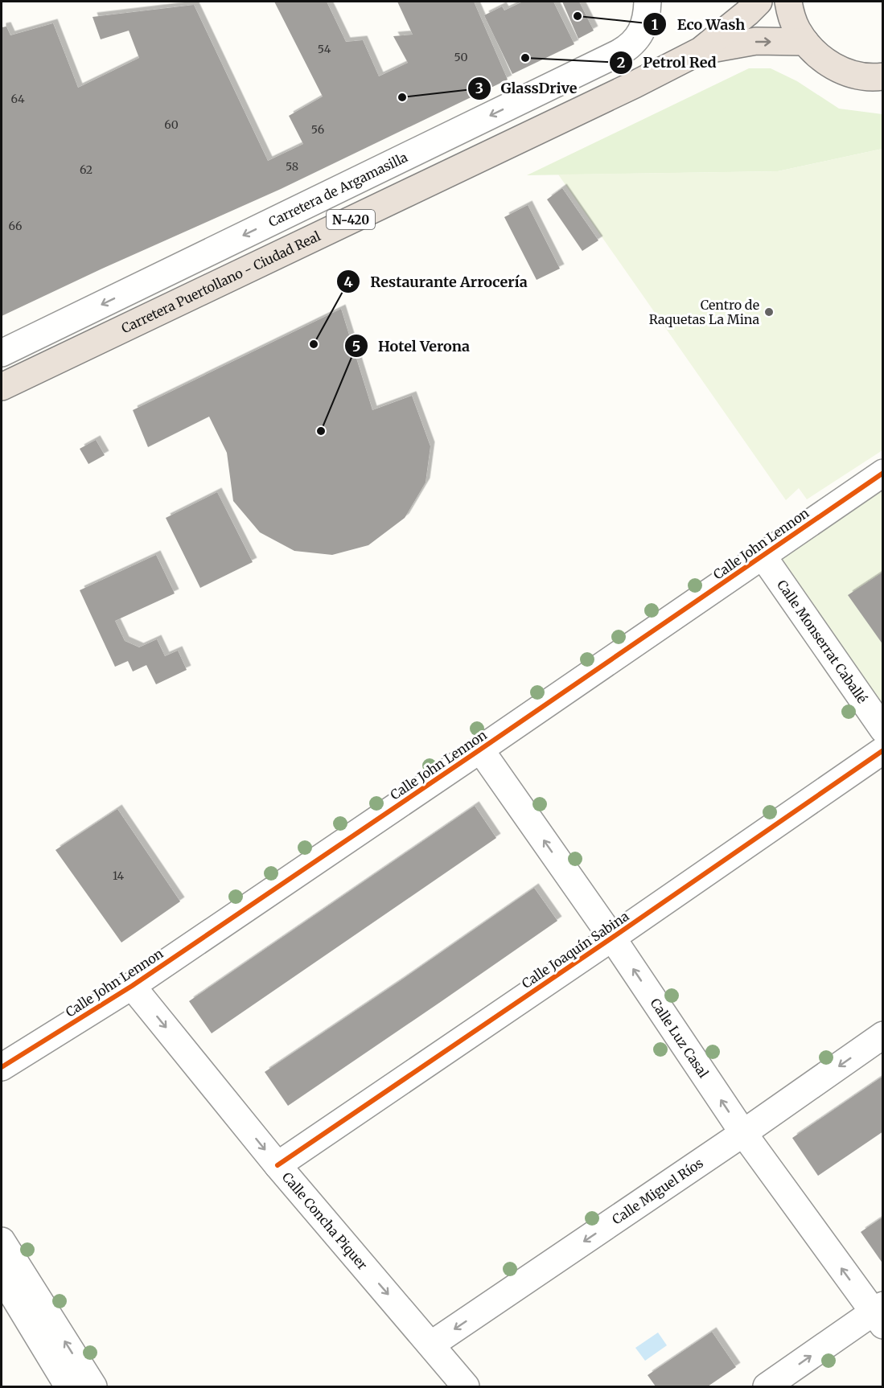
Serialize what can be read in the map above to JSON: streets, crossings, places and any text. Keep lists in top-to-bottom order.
{
  "streets": {
    "highway": ["N-420", "Carretera Puertollano - Ciudad Real"],
    "street": [
      "Carretera de Argamasilla",
      "Calle John Lennon",
      "Calle Monserrat Caballé",
      "Calle Joaquín Sabina",
      "Calle Luz Casal",
      "Calle Miguel Ríos",
      "Calle Concha Piquer"
    ]
  },
  "crossings": [
    ["Calle John Lennon", "Calle Monserrat Caballé"],
    ["Calle John Lennon", "Calle Luz Casal"],
    ["Calle John Lennon", "Calle Concha Piquer"],
    ["Calle Joaquín Sabina", "Calle Luz Casal"],
    ["Calle Joaquín Sabina", "Calle Concha Piquer"],
    ["Calle Luz Casal", "Calle Miguel Ríos"],
    ["Calle Miguel Ríos", "Calle Concha Piquer"]
  ],
  "one_way": [
    "Carretera de Argamasilla",
    "Calle Luz Casal",
    "Calle Miguel Ríos",
    "Calle Concha Piquer"
  ],
  "places": [
    "Eco Wash",
    "Petrol Red",
    "GlassDrive",
    "Centro de Raquetas La Mina",
    "Restaurante Arrocería",
    "Hotel Verona"
  ],
  "house_numbers": [
    "54",
    "50",
    "64",
    "60",
    "56",
    "58",
    "62",
    "66",
    "14"
  ]
}
